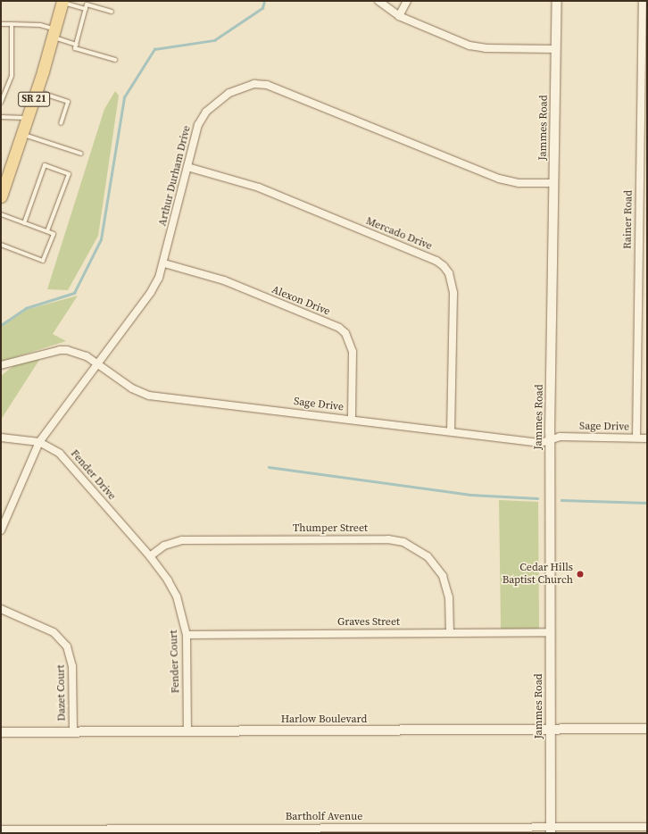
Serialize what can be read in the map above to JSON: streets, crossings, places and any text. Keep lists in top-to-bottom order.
{
  "streets": {
    "main road": ["SR 21"],
    "street": [
      "Jammes Road",
      "Arthur Durham Drive",
      "Rainer Road",
      "Mercado Drive",
      "Alexon Drive",
      "Sage Drive",
      "Fender Drive",
      "Thumper Street",
      "Graves Street",
      "Fender Court",
      "Dazet Court",
      "Harlow Boulevard",
      "Bartholf Avenue"
    ]
  },
  "crossings": [
    ["Jammes Road", "Arthur Durham Drive"],
    ["Jammes Road", "Sage Drive"],
    ["Jammes Road", "Graves Street"],
    ["Jammes Road", "Harlow Boulevard"],
    ["Jammes Road", "Bartholf Avenue"],
    ["Arthur Durham Drive", "Mercado Drive"],
    ["Arthur Durham Drive", "Alexon Drive"],
    ["Arthur Durham Drive", "Sage Drive"],
    ["Arthur Durham Drive", "Fender Drive"],
    ["Rainer Road", "Sage Drive"],
    ["Mercado Drive", "Sage Drive"],
    ["Alexon Drive", "Sage Drive"],
    ["Fender Drive", "Thumper Street"],
    ["Fender Drive", "Fender Court"],
    ["Thumper Street", "Graves Street"],
    ["Thumper Street", "Fender Court"],
    ["Graves Street", "Fender Court"],
    ["Fender Court", "Harlow Boulevard"],
    ["Dazet Court", "Harlow Boulevard"]
  ],
  "places": ["Cedar Hills Baptist Church"]
}
